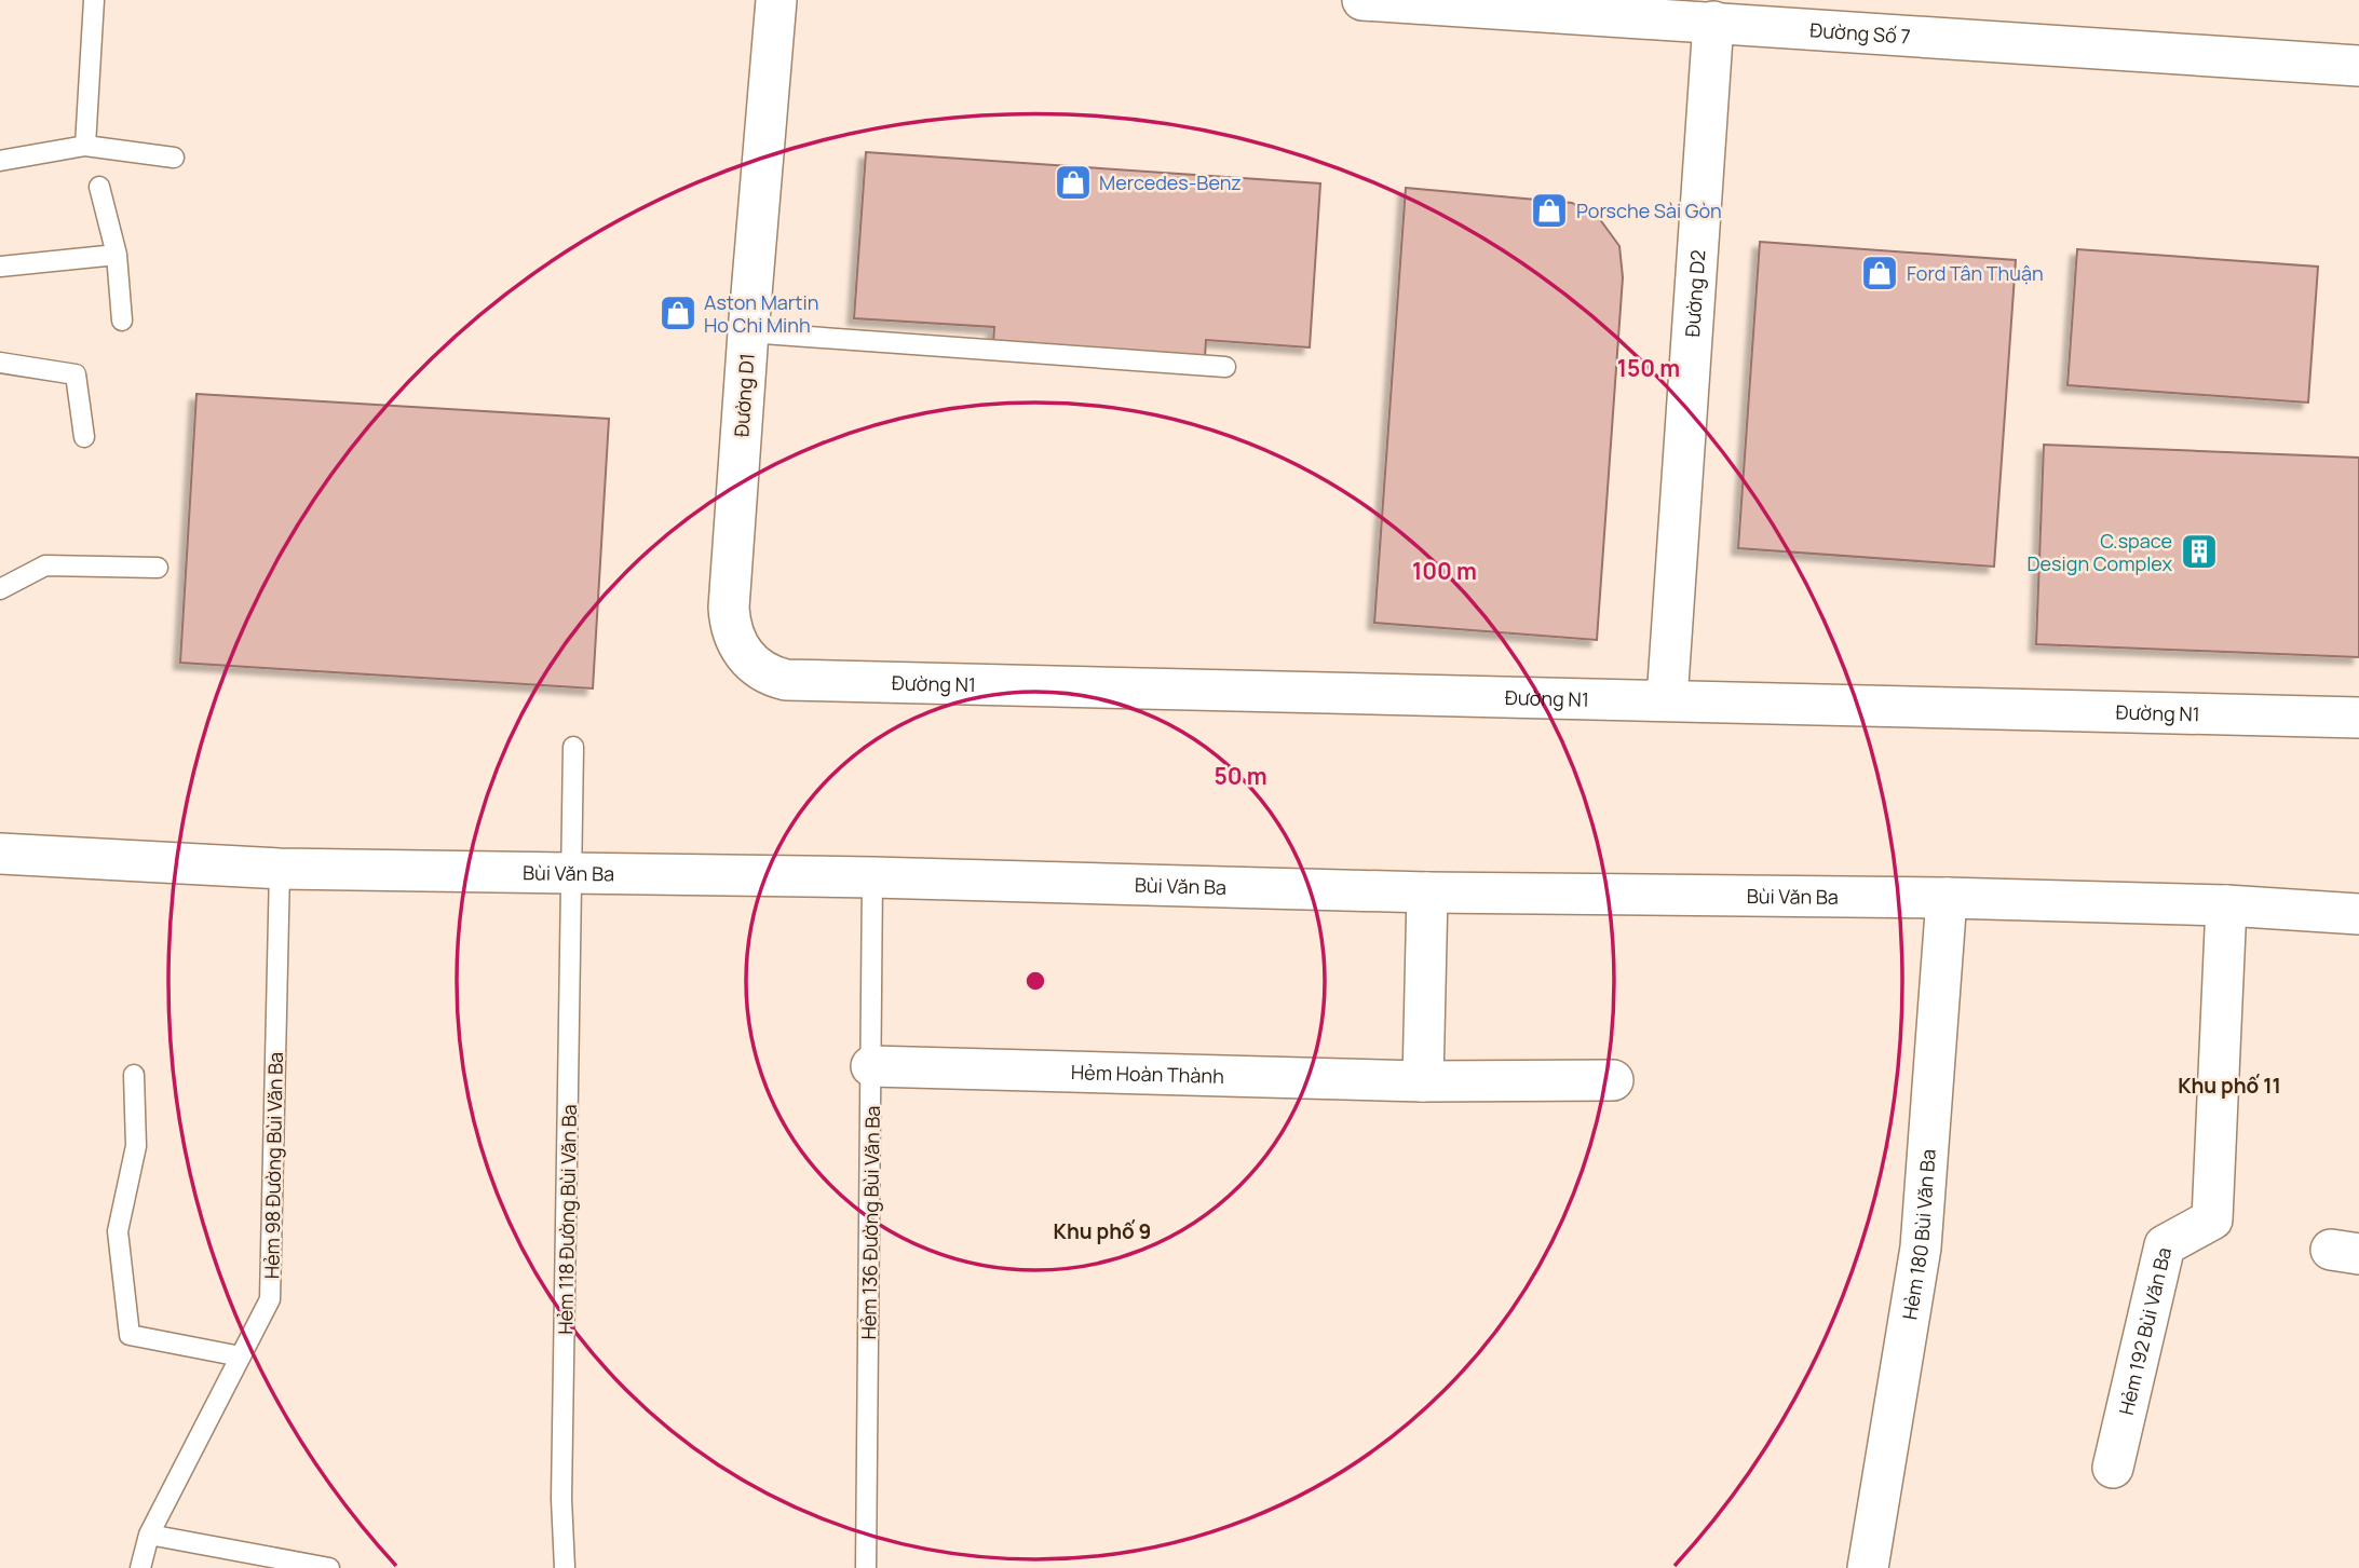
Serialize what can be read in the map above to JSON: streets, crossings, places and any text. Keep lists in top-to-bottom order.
{
  "streets": {
    "street": [
      "Đường Số 7",
      "Đường D2",
      "Đường D1",
      "Đường N1",
      "Bùi Văn Ba",
      "Hẻm Hoàn Thành",
      "Hẻm 180 Bùi Văn Ba",
      "Hẻm 192 Bùi Văn Ba"
    ],
    "lane": ["Hẻm 98 Đường Bùi Văn Ba", "Hẻm 118 Đường Bùi Văn Ba", "Hẻm 136 Đường Bùi Văn Ba"]
  },
  "crossings": [
    ["Đường Số 7", "Đường D2"],
    ["Đường D2", "Đường N1"],
    ["Đường D1", "Đường N1"],
    ["Bùi Văn Ba", "Hẻm 98 Đường Bùi Văn Ba"],
    ["Bùi Văn Ba", "Hẻm 118 Đường Bùi Văn Ba"],
    ["Bùi Văn Ba", "Hẻm 136 Đường Bùi Văn Ba"],
    ["Bùi Văn Ba", "Hẻm 180 Bùi Văn Ba"],
    ["Bùi Văn Ba", "Hẻm 192 Bùi Văn Ba"],
    ["Hẻm Hoàn Thành", "Hẻm 136 Đường Bùi Văn Ba"]
  ],
  "districts": ["Khu phố 11", "Khu phố 9"],
  "places": {
    "shop": [
      "Mercedes-Benz",
      "Porsche Sài Gòn",
      "Ford Tân Thuận",
      "Aston Martin Ho Chi Minh"
    ],
    "building": ["C.space Design Complex"]
  },
  "rings": ["150 m", "100 m", "50 m"]
}
